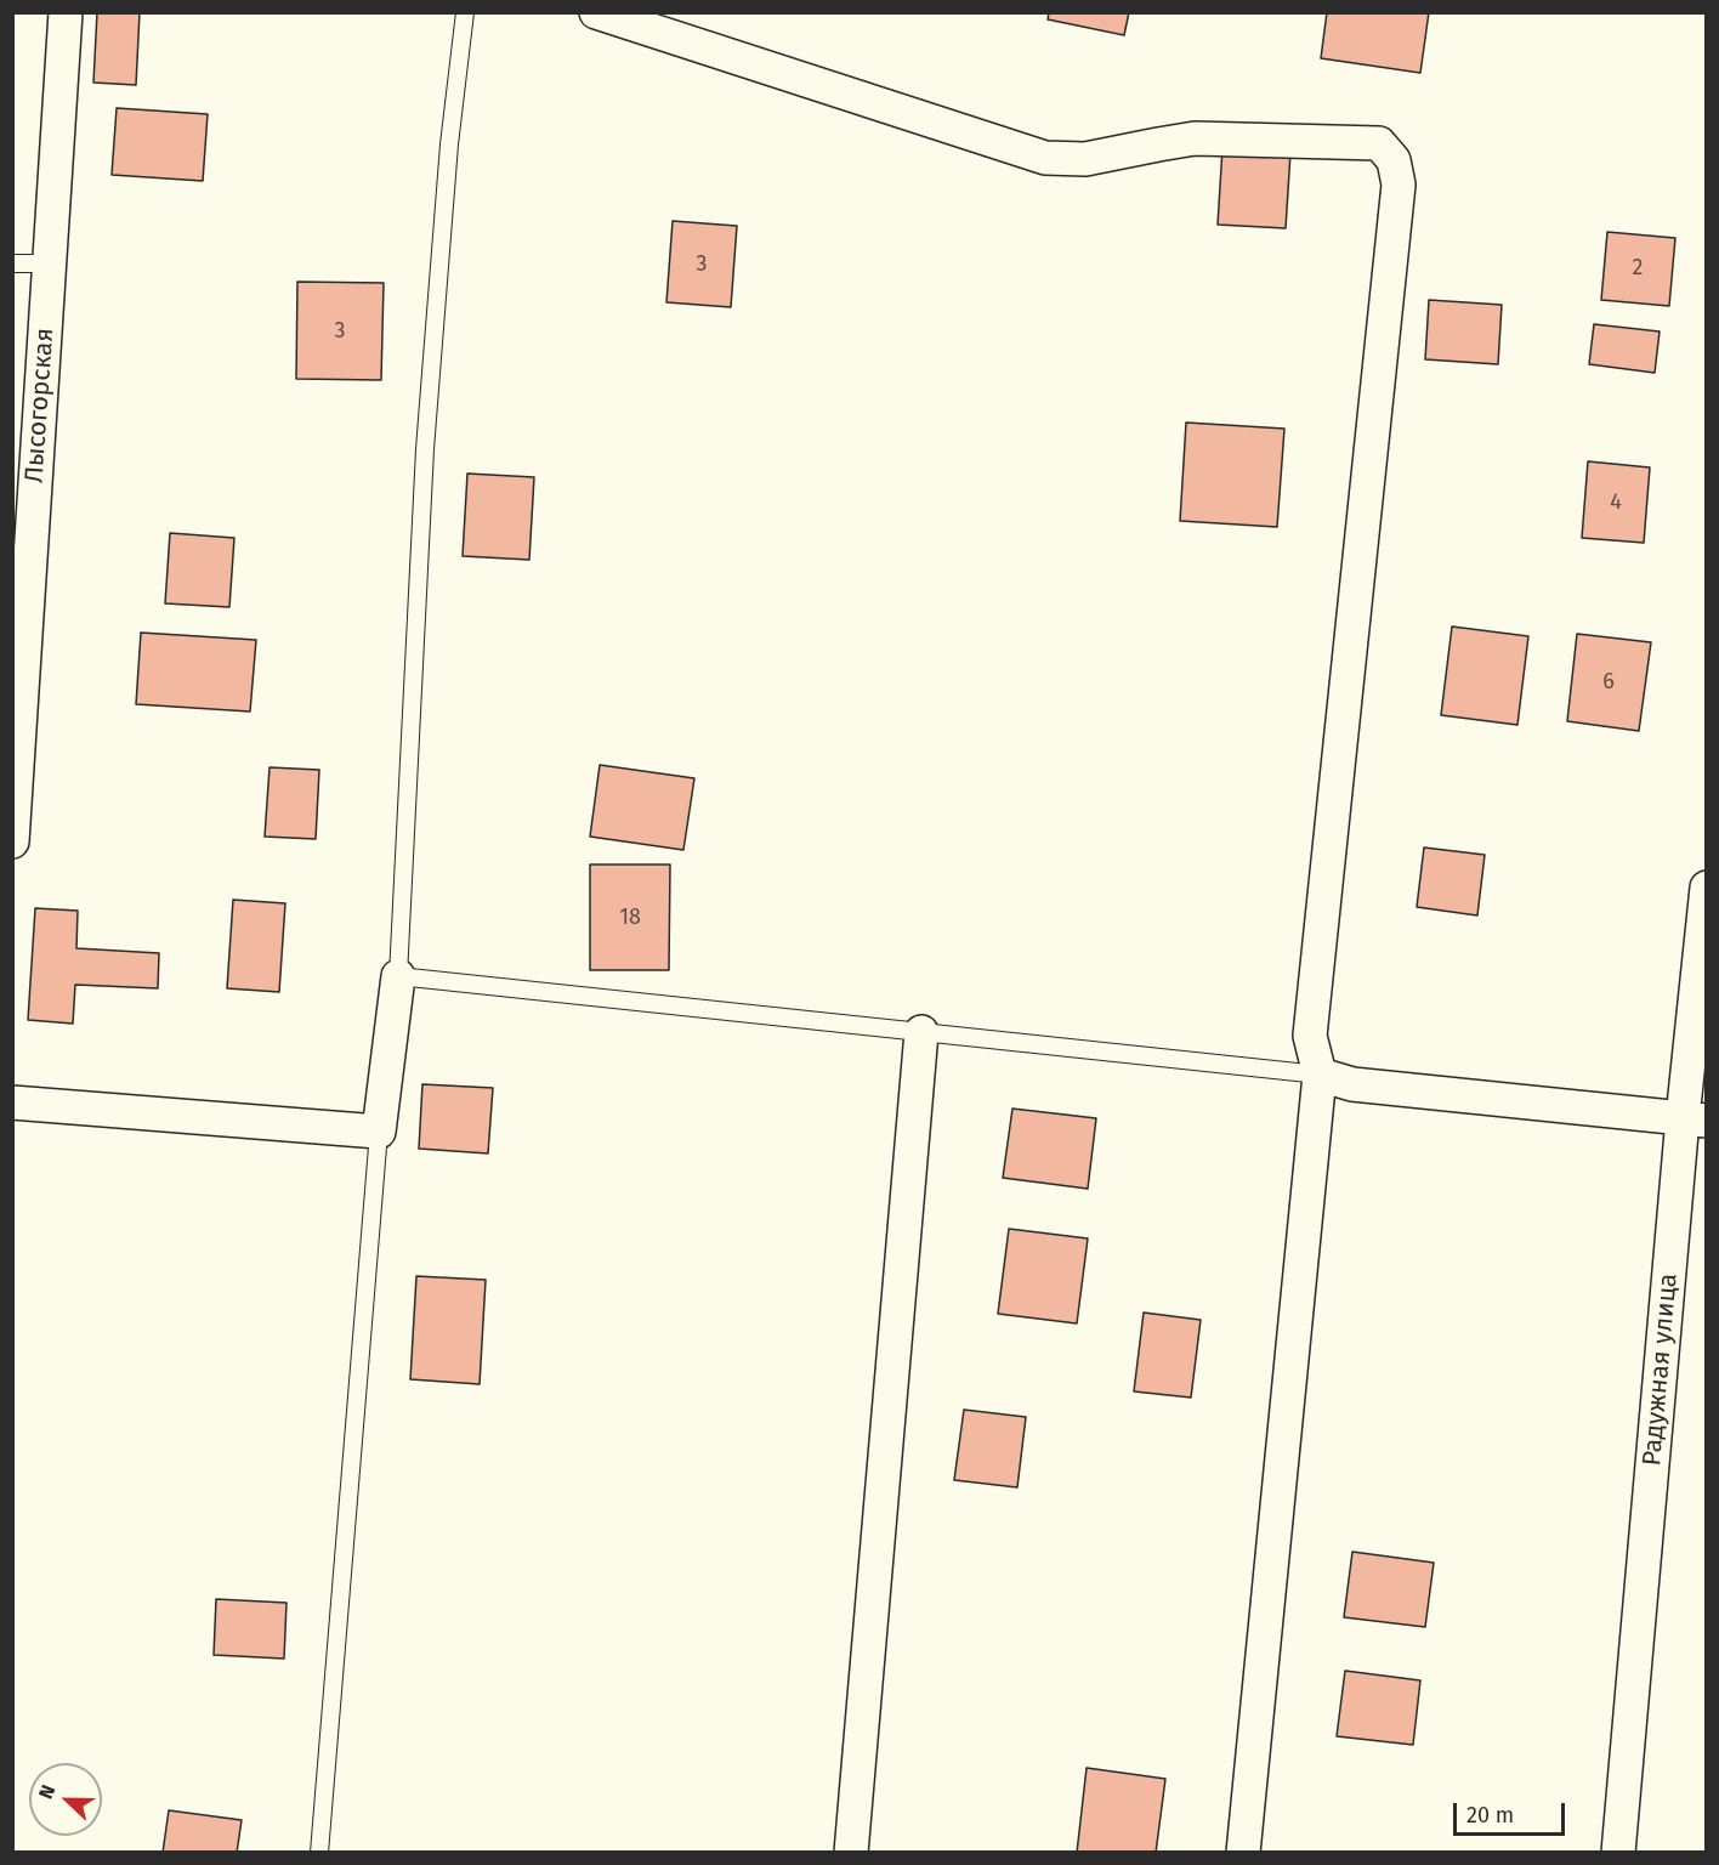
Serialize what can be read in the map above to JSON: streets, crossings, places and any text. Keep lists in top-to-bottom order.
{
  "streets": {
    "street": ["Лысогорская", "Радужная улица"]
  },
  "house_numbers": [
    "3",
    "2",
    "3",
    "4",
    "6",
    "18"
  ],
  "scale_bar": "20 m",
  "north": "left"
}
